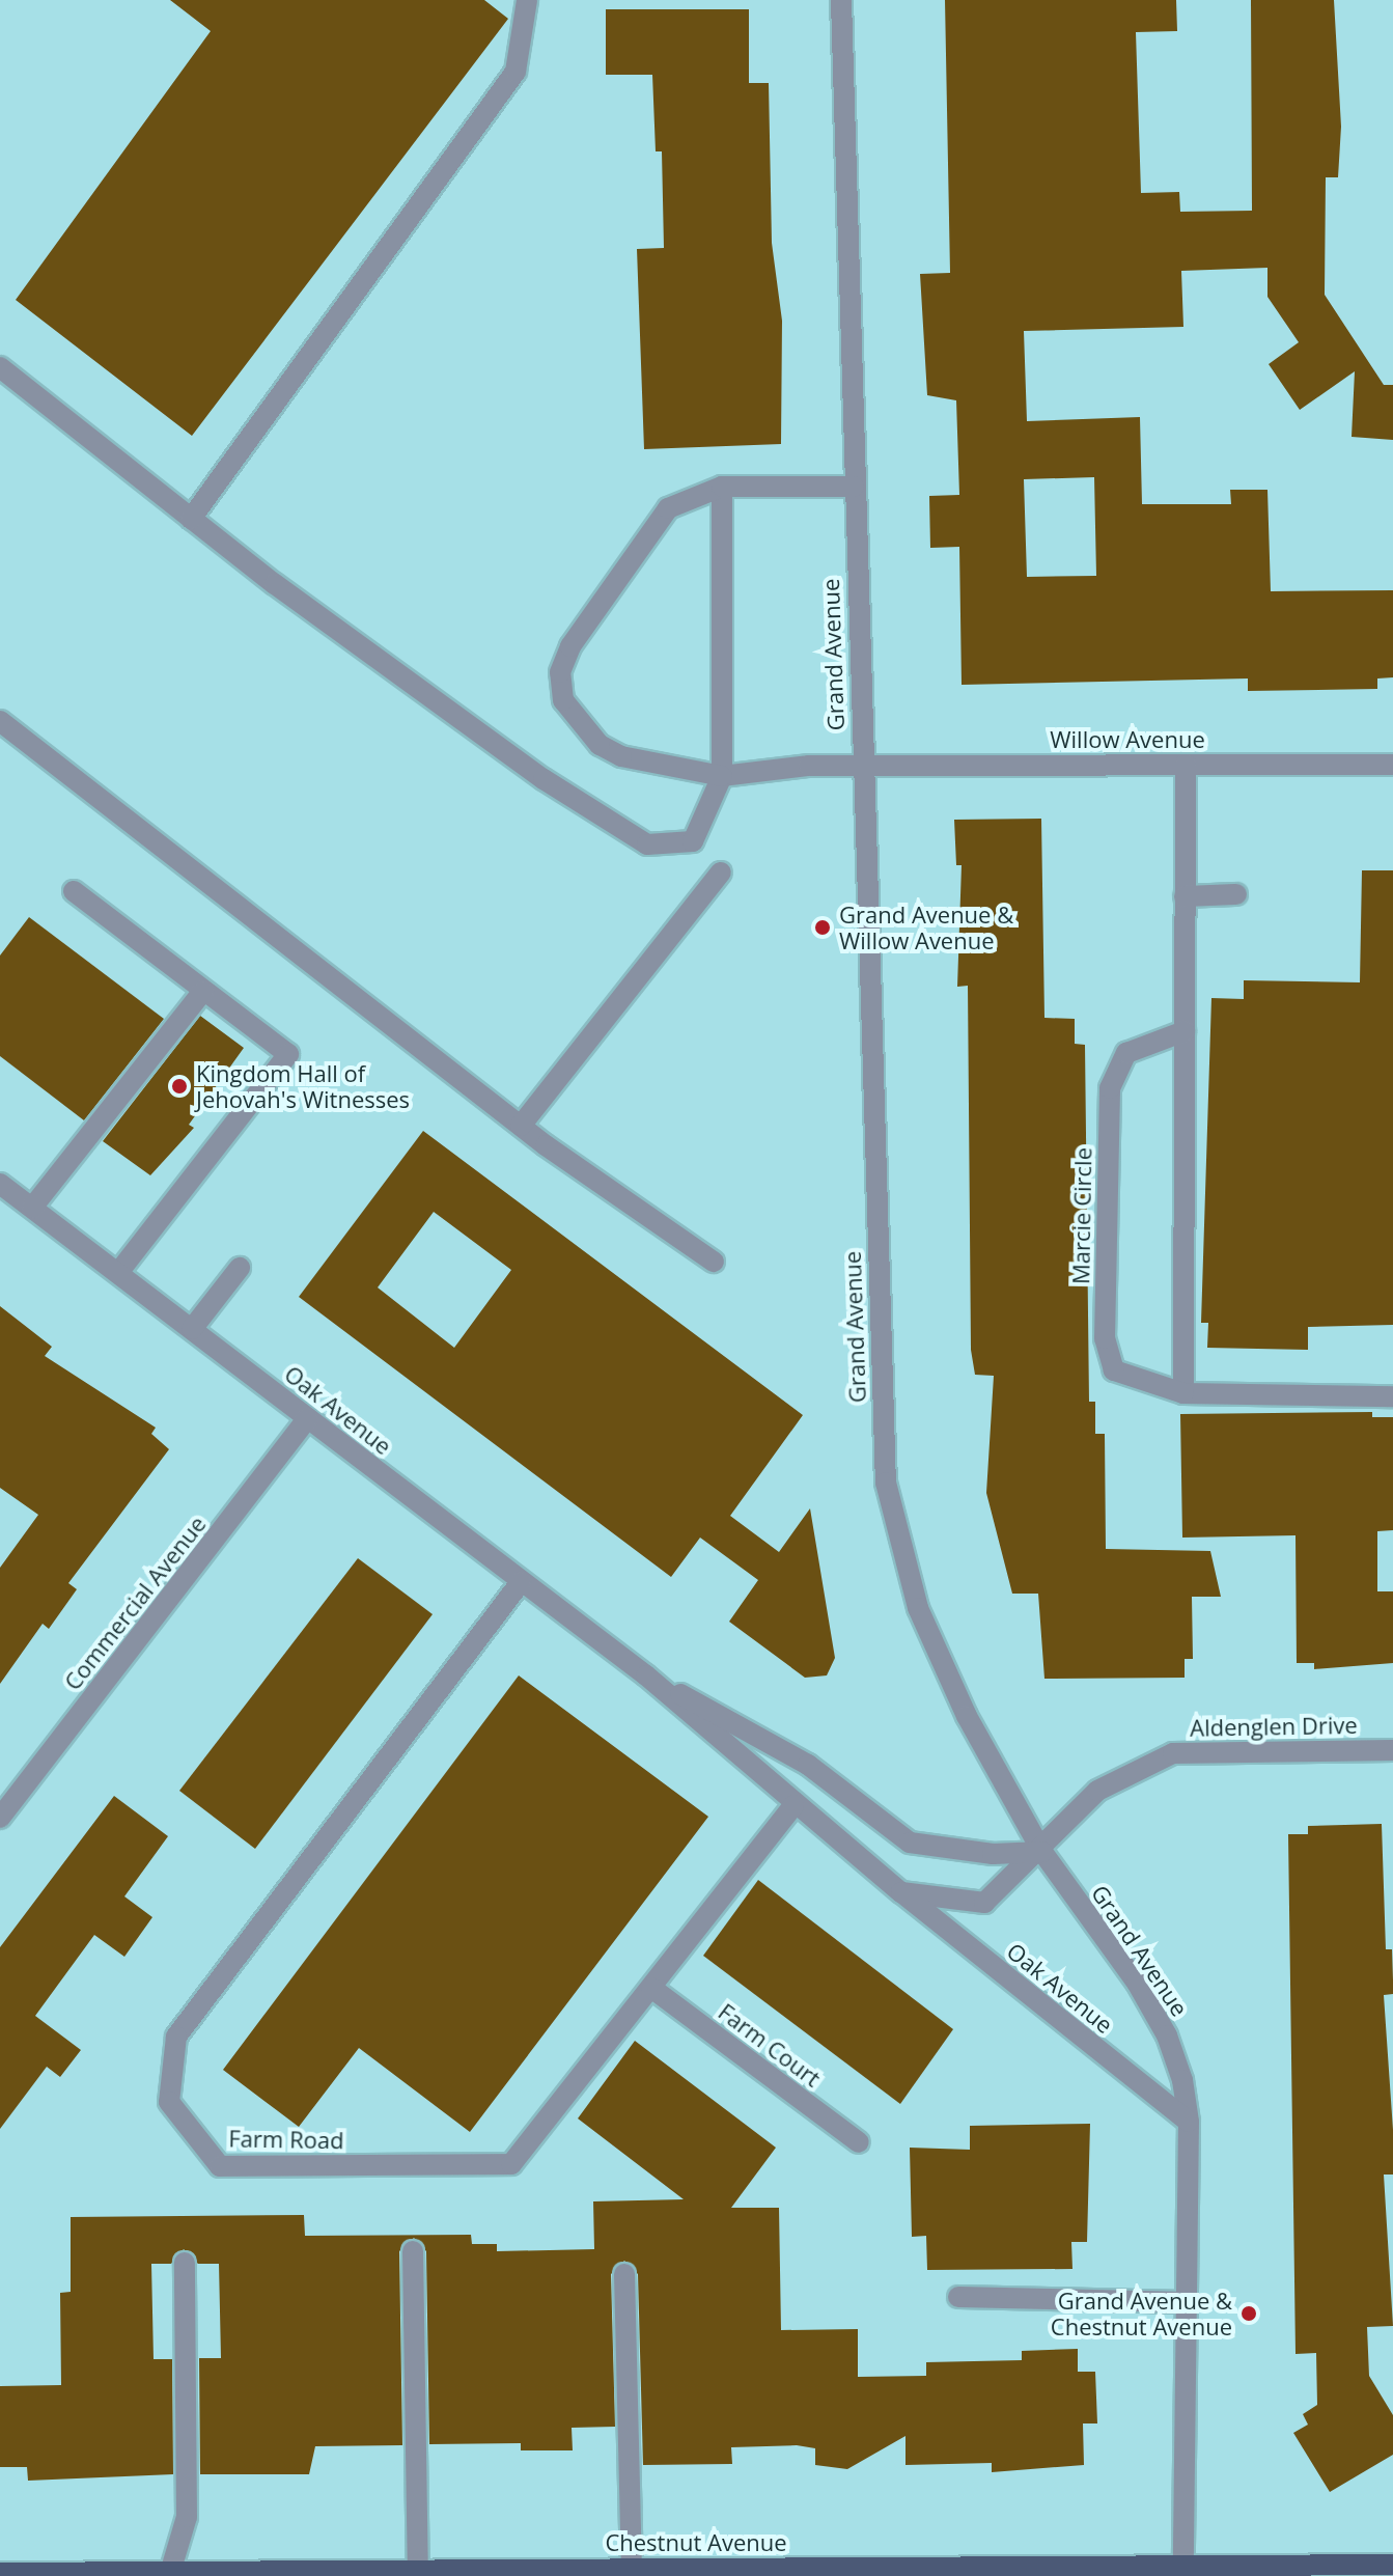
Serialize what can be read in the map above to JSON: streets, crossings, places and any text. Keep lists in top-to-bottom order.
{
  "streets": {
    "main road": ["Chestnut Avenue"],
    "street": [
      "Grand Avenue",
      "Willow Avenue",
      "Marcie Circle",
      "Oak Avenue",
      "Commercial Avenue",
      "Aldenglen Drive",
      "Farm Court",
      "Farm Road"
    ]
  },
  "crossings": [
    ["Grand Avenue", "Willow Avenue"],
    ["Grand Avenue", "Oak Avenue"],
    ["Grand Avenue", "Aldenglen Drive"],
    ["Grand Avenue", "Chestnut Avenue"],
    ["Oak Avenue", "Commercial Avenue"],
    ["Oak Avenue", "Aldenglen Drive"],
    ["Oak Avenue", "Farm Road"],
    ["Farm Court", "Farm Road"]
  ],
  "places": ["Grand Avenue & Willow Avenue", "Kingdom Hall of Jehovah's Witnesses", "Grand Avenue & Chestnut Avenue"]
}
